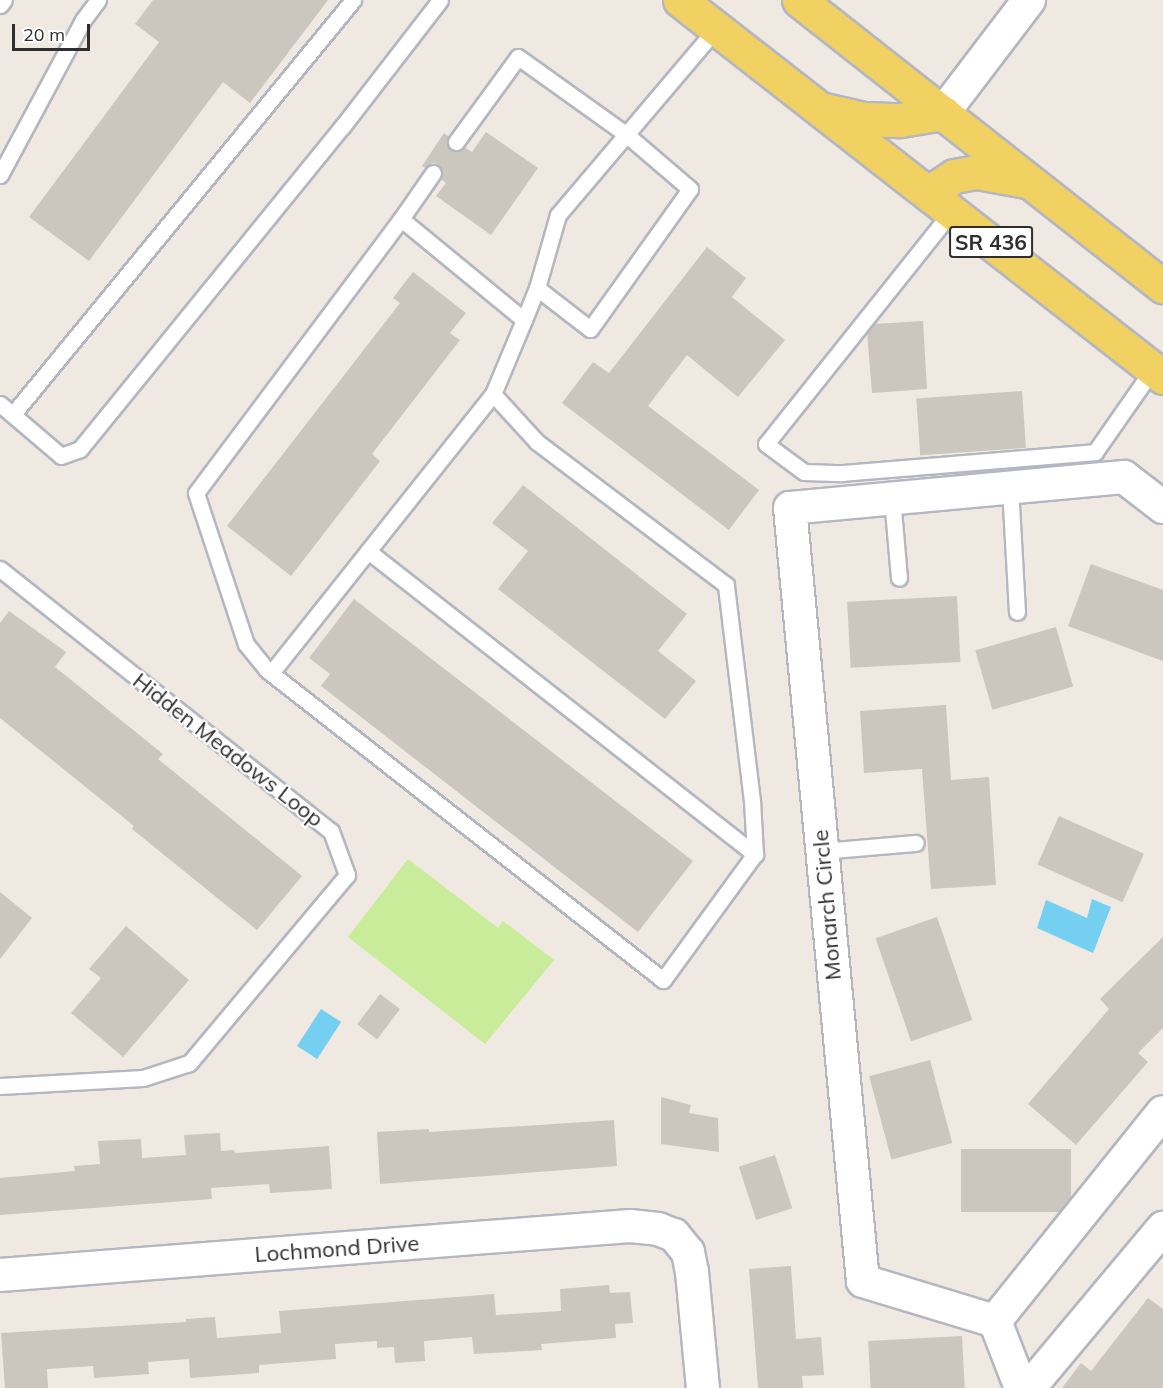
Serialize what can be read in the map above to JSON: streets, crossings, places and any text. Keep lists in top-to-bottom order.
{
  "streets": {
    "main road": ["SR 436"],
    "street": ["Monarch Circle", "Lochmond Drive"],
    "lane": ["Hidden Meadows Loop"]
  },
  "scale_bar": "20 m"
}
